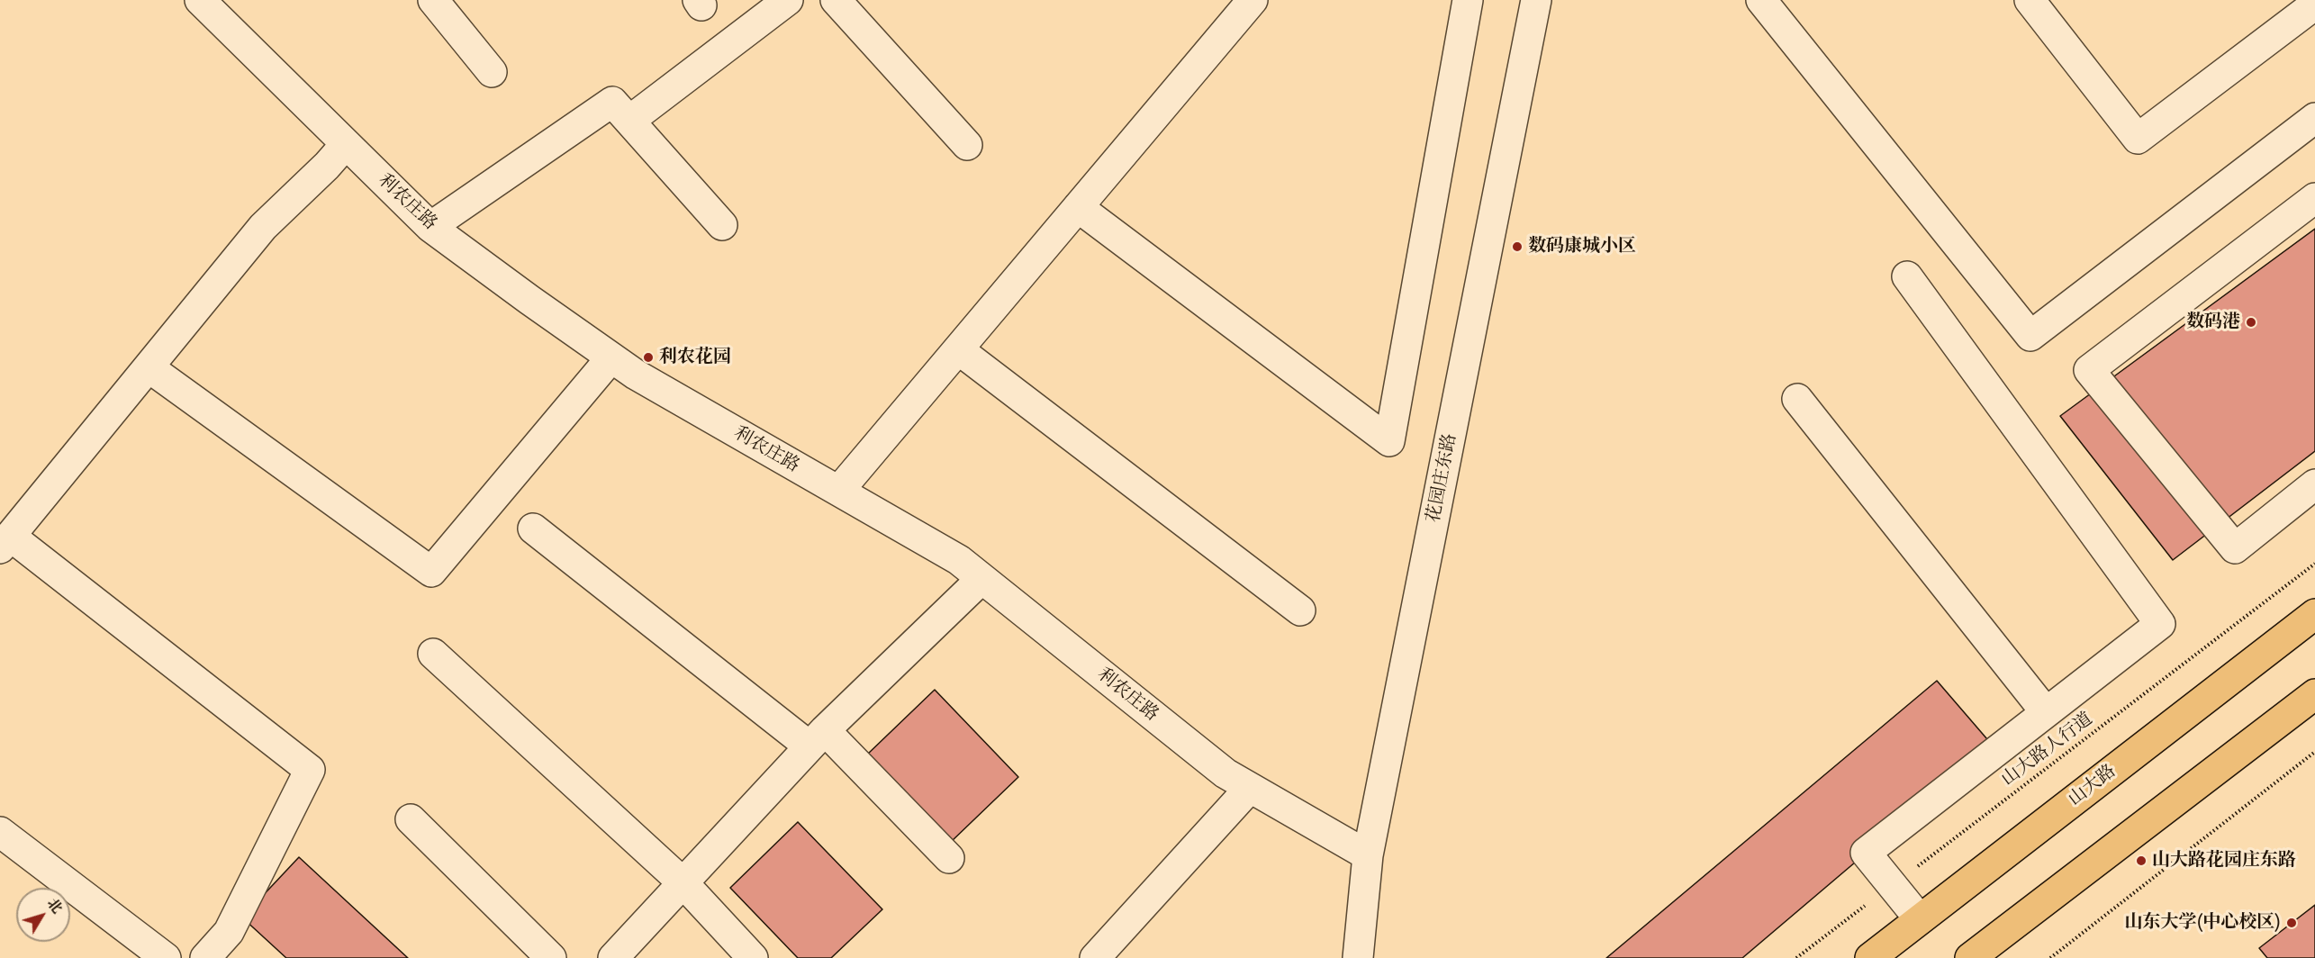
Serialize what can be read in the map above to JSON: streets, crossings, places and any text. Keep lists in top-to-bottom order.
{
  "streets": {
    "main road": ["山大路"],
    "street": ["利农庄路", "花园庄东路"],
    "path": ["山大路人行道"]
  },
  "crossings": [
    ["利农庄路", "花园庄东路"]
  ],
  "places": [
    "数码康城小区",
    "数码港",
    "利农花园",
    "山大路花园庄东路",
    "山东大学(中心校区)"
  ],
  "north": "top right"
}
